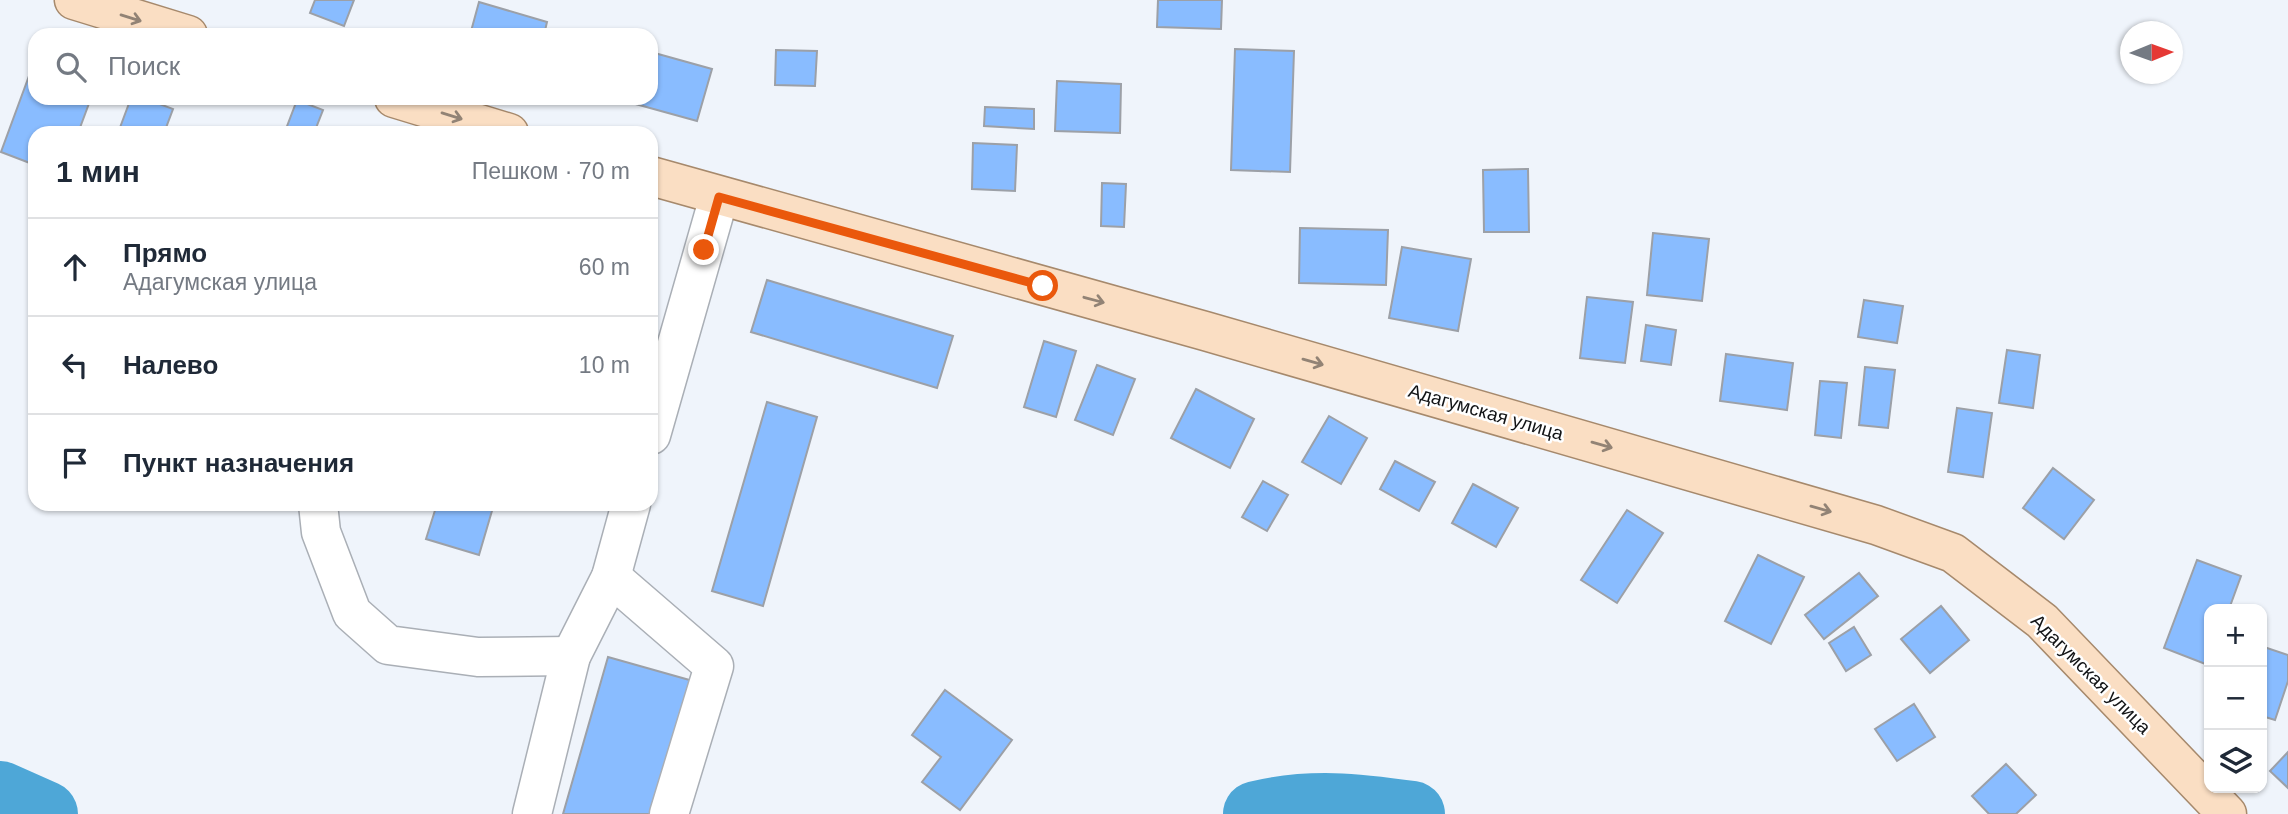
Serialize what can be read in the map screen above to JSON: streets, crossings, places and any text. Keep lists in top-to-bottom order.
{
  "streets": {
    "main road": ["Адагумская улица"]
  },
  "one_way": ["Адагумская улица"],
  "north": "right",
  "page": {
    "search": "Поиск",
    "heading": ["1 мин", "Пешком · 70 m"],
    "list": [
      ["Прямо", "Адагумская улица", "60 m"],
      ["Налево", "10 m"],
      "Пункт назначения"
    ],
    "map_buttons": ["+", "−"]
  }
}
